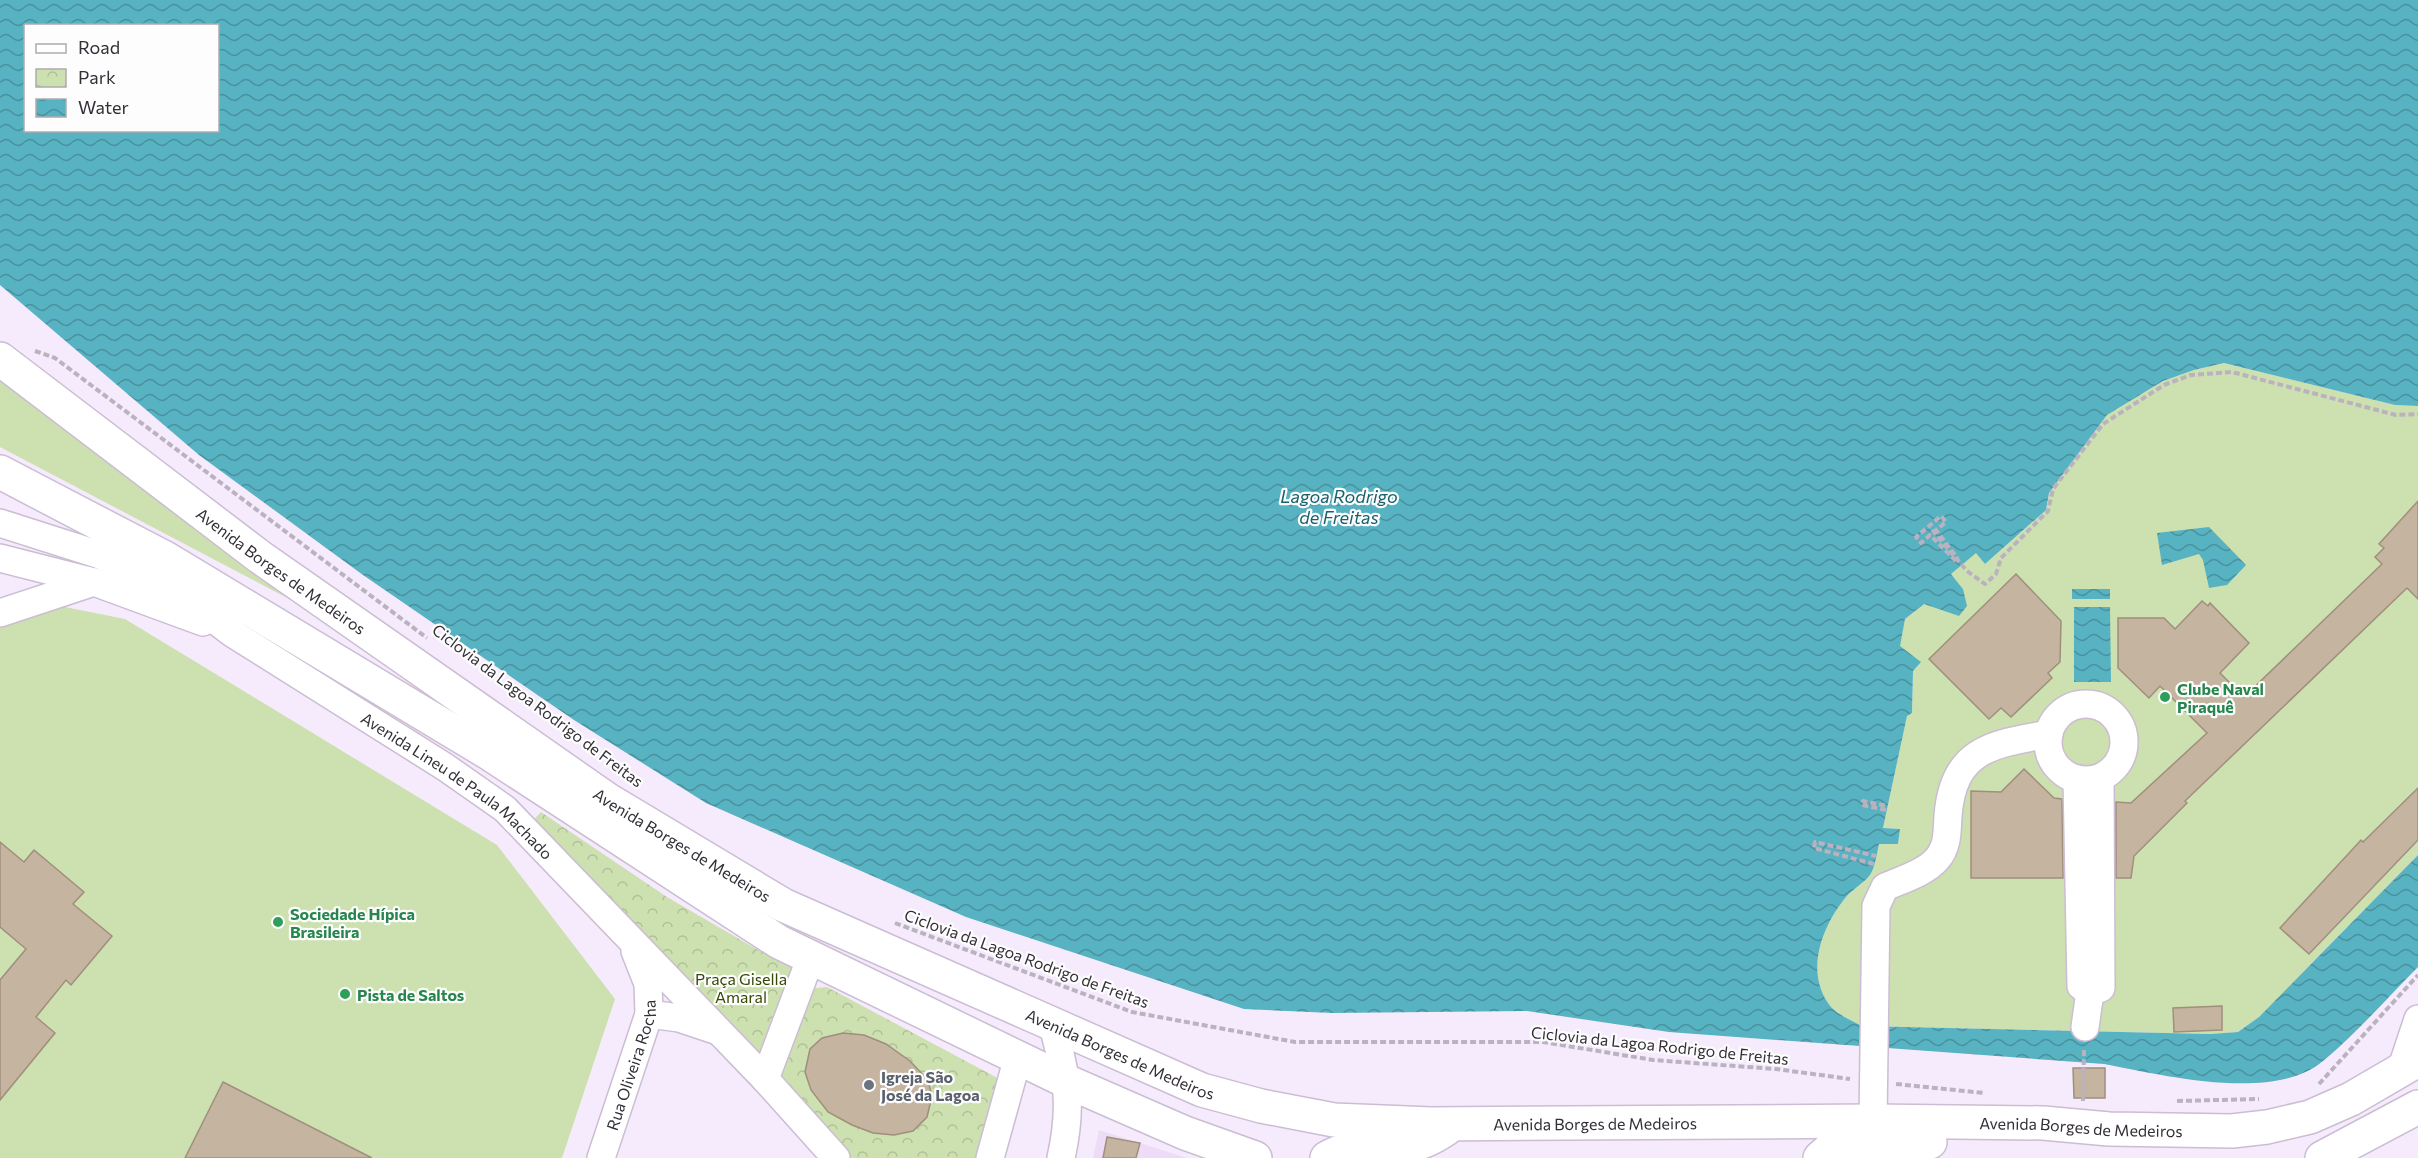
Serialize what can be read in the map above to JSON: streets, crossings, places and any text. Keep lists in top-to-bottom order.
{
  "streets": {
    "highway": ["Avenida Borges de Medeiros"],
    "street": ["Avenida Lineu de Paula Machado", "Rua Oliveira Rocha"],
    "path": ["Ciclovia da Lagoa Rodrigo de Freitas"]
  },
  "crossings": [
    ["Avenida Borges de Medeiros", "Ciclovia da Lagoa Rodrigo de Freitas"],
    ["Avenida Lineu de Paula Machado", "Rua Oliveira Rocha"]
  ],
  "water": ["Lagoa Rodrigo de Freitas"],
  "parks": ["Praça Gisella Amaral"],
  "places": [
    "Clube Naval Piraquê",
    "Sociedade Hípica Brasileira",
    "Pista de Saltos",
    "Igreja São José da Lagoa"
  ],
  "legend": ["Road", "Park", "Water"]
}
